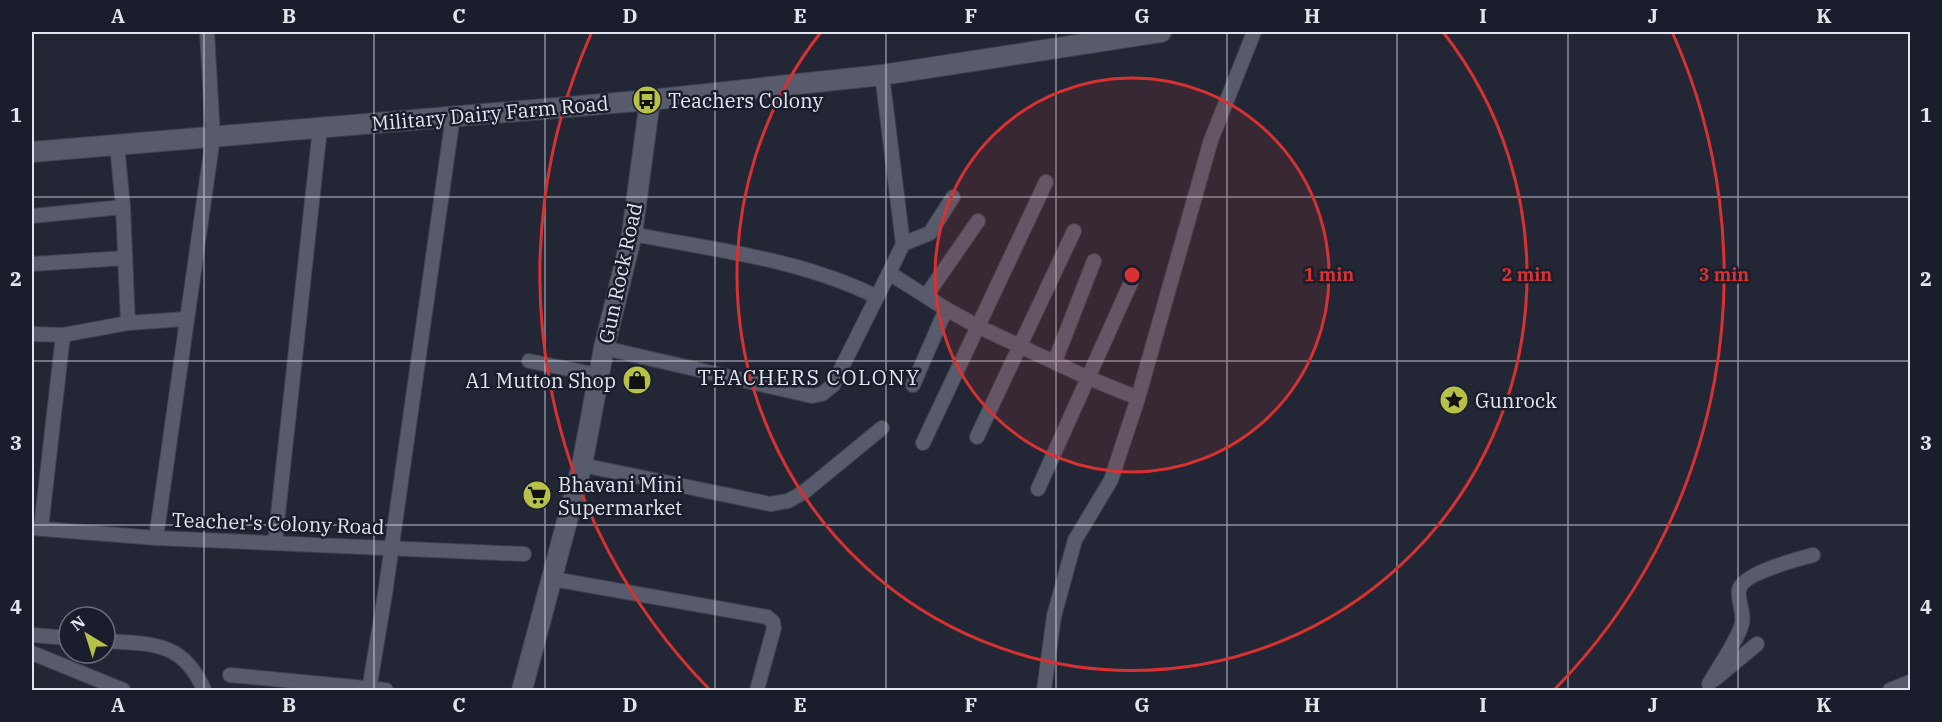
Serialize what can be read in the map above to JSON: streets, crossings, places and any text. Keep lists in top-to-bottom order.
{
  "streets": {
    "main road": ["Military Dairy Farm Road", "Gun Rock Road"],
    "street": ["Teacher's Colony Road"]
  },
  "crossings": [
    ["Military Dairy Farm Road", "Gun Rock Road"]
  ],
  "districts": ["TEACHERS COLONY"],
  "places": {
    "bus stop": ["Teachers Colony"],
    "shop": ["A1 Mutton Shop"],
    "place": ["Gunrock"],
    "supermarket": ["Bhavani Mini Supermarket"]
  },
  "north": "top left",
  "grid": {
    "columns": [
      "A",
      "B",
      "C",
      "D",
      "E",
      "F",
      "G",
      "H",
      "I",
      "J",
      "K"
    ],
    "rows": [
      "1",
      "2",
      "3",
      "4"
    ]
  },
  "rings": ["1 min", "2 min", "3 min"]
}
